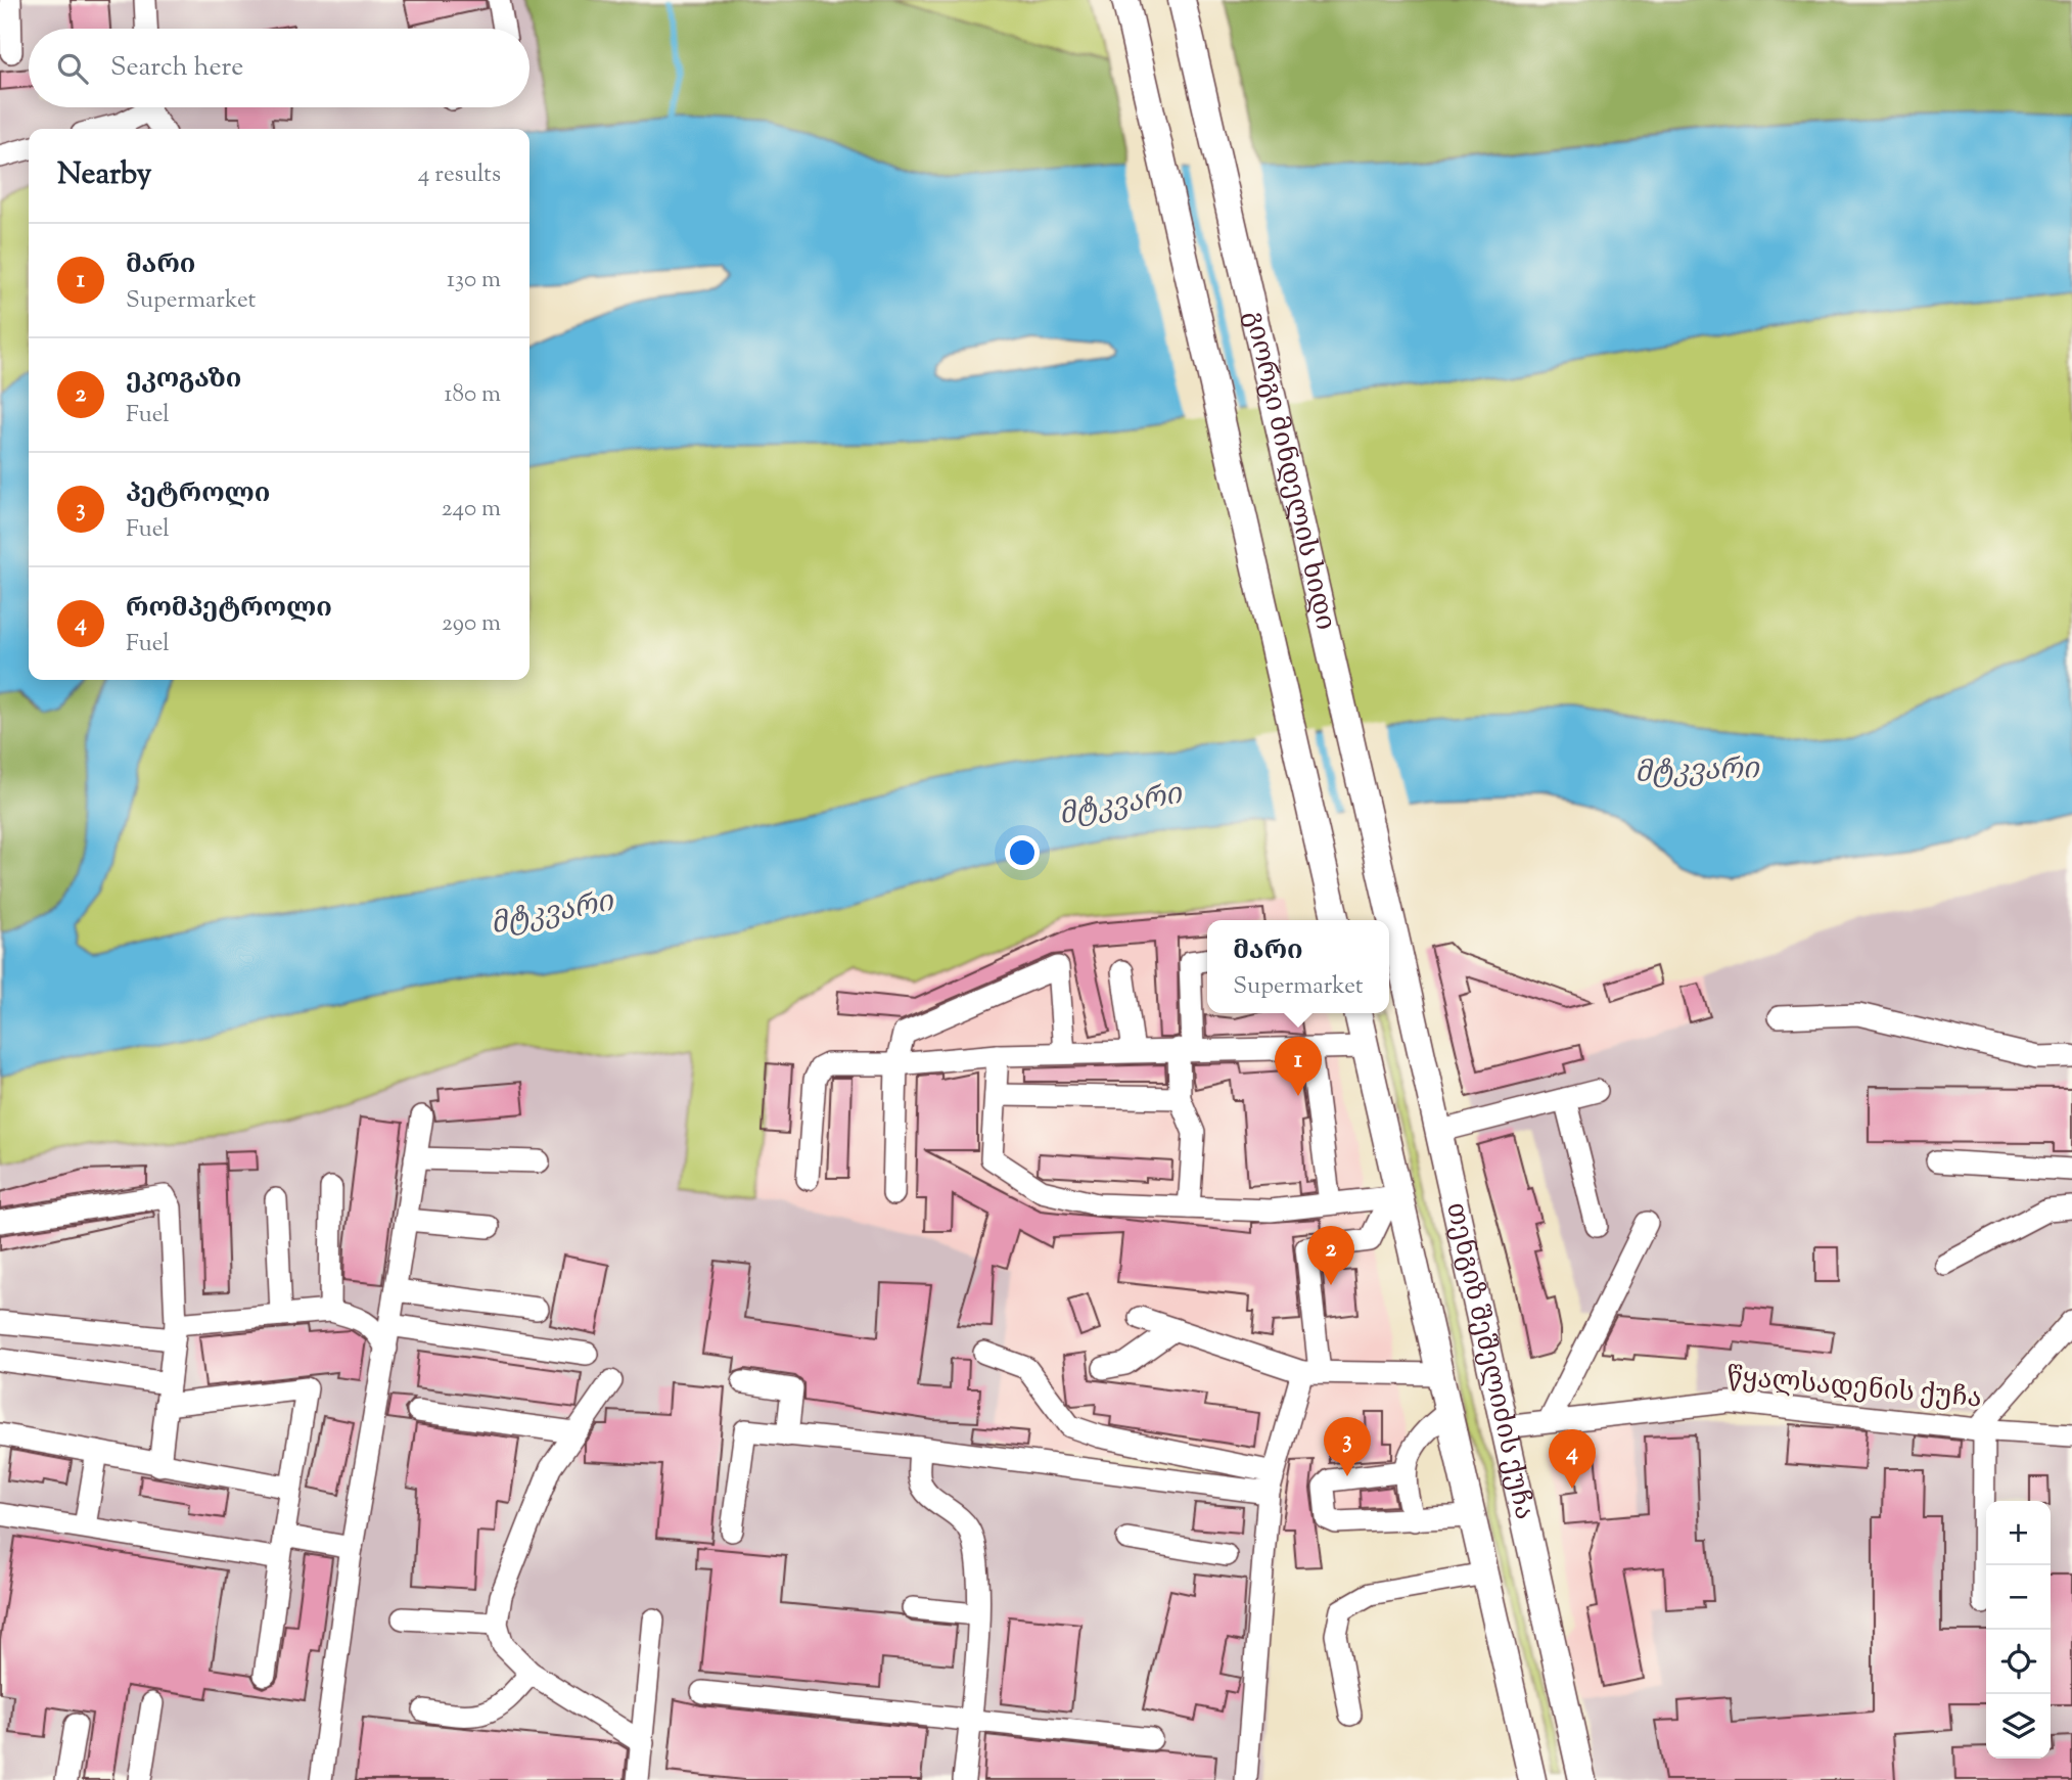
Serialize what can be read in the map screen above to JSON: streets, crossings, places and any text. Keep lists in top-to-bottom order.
{
  "streets": {
    "main road": ["გიორგი მინდელის ხიდი", "თენგიზ შეშელიძის ქუჩა"],
    "street": ["წყალსადენის ქუჩა"]
  },
  "crossings": [
    ["გიორგი მინდელის ხიდი", "თენგიზ შეშელიძის ქუჩა"],
    ["თენგიზ შეშელიძის ქუჩა", "წყალსადენის ქუჩა"]
  ],
  "water": ["მტკვარი"],
  "page": {
    "search": "Search here",
    "heading": ["Nearby", "4 results"],
    "list": [
      {
        "mark": "1",
        "name": "მარი",
        "note": "Supermarket",
        "value": "130 m"
      },
      {
        "mark": "2",
        "name": "ეკოგაზი",
        "note": "Fuel",
        "value": "180 m"
      },
      {
        "mark": "3",
        "name": "პეტროლი",
        "note": "Fuel",
        "value": "240 m"
      },
      {
        "mark": "4",
        "name": "რომპეტროლი",
        "note": "Fuel",
        "value": "290 m"
      }
    ],
    "popup": ["მარი", "Supermarket"],
    "pins": [
      "1",
      "2",
      "3",
      "4"
    ],
    "map_buttons": ["+", "−"]
  }
}
